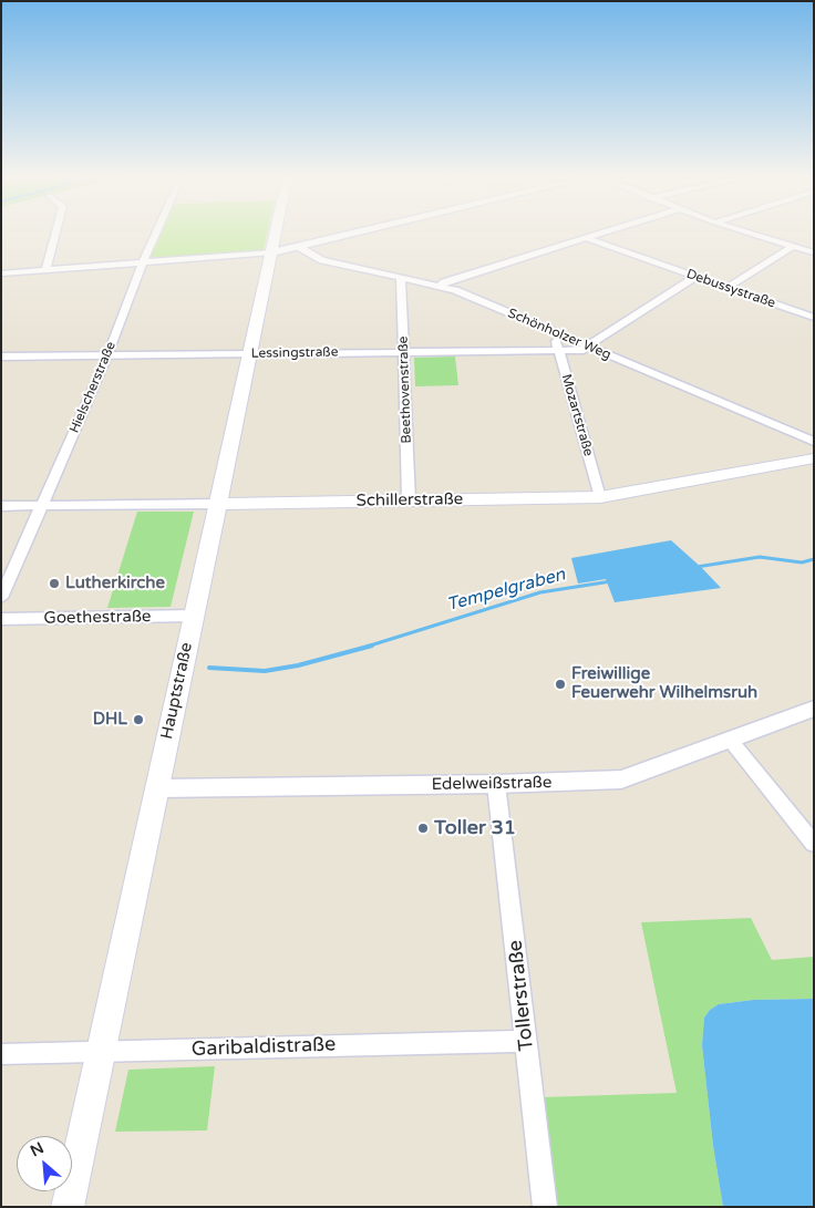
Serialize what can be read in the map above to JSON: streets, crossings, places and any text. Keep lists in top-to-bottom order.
{
  "streets": {
    "main road": ["Schillerstraße", "Hauptstraße"],
    "street": [
      "Debussystraße",
      "Schönholzer Weg",
      "Lessingstraße",
      "Hielscherstraße",
      "Beethovenstraße",
      "Mozartstraße",
      "Goethestraße",
      "Edelweißstraße",
      "Tollerstraße",
      "Garibaldistraße"
    ]
  },
  "crossings": [
    ["Schönholzer Weg", "Lessingstraße"],
    ["Schönholzer Weg", "Beethovenstraße"],
    ["Schönholzer Weg", "Mozartstraße"],
    ["Lessingstraße", "Hielscherstraße"],
    ["Lessingstraße", "Beethovenstraße"],
    ["Lessingstraße", "Mozartstraße"],
    ["Lessingstraße", "Hauptstraße"],
    ["Hielscherstraße", "Schillerstraße"],
    ["Beethovenstraße", "Schillerstraße"],
    ["Mozartstraße", "Schillerstraße"],
    ["Schillerstraße", "Hauptstraße"],
    ["Goethestraße", "Hauptstraße"],
    ["Hauptstraße", "Edelweißstraße"],
    ["Hauptstraße", "Garibaldistraße"],
    ["Edelweißstraße", "Tollerstraße"],
    ["Tollerstraße", "Garibaldistraße"]
  ],
  "water": ["Tempelgraben"],
  "places": [
    "Lutherkirche",
    "Freiwillige Feuerwehr Wilhelmsruh",
    "DHL",
    "Toller 31"
  ],
  "north": "top left"
}
